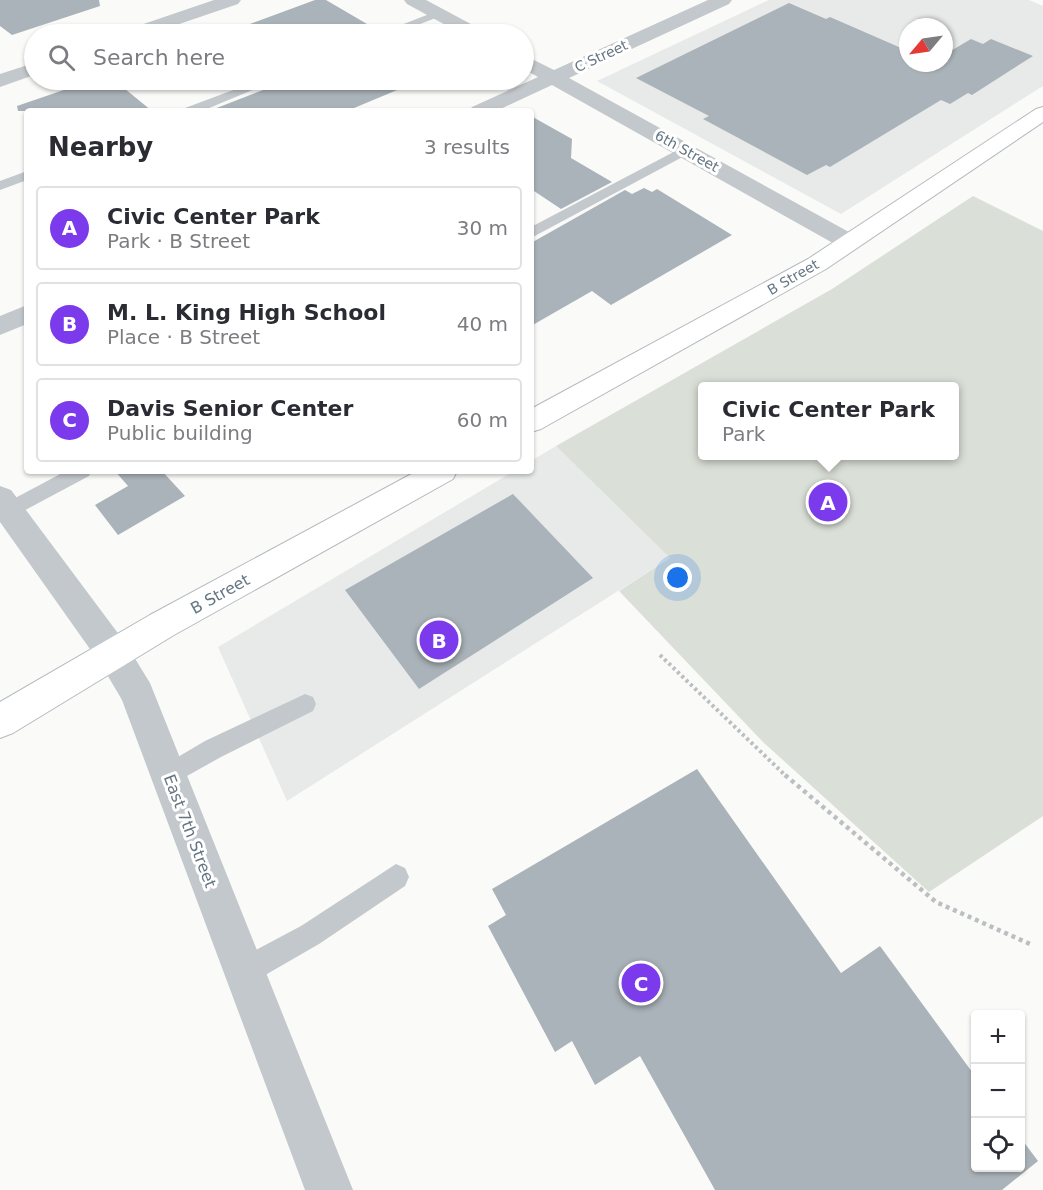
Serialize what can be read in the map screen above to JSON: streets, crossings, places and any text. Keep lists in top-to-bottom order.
{
  "streets": {
    "street": [
      "C Street",
      "6th Street",
      "B Street",
      "East 7th Street"
    ]
  },
  "crossings": [
    ["C Street", "6th Street"],
    ["6th Street", "B Street"],
    ["B Street", "East 7th Street"]
  ],
  "north": "bottom left",
  "page": {
    "search": "Search here",
    "heading": ["Nearby", "3 results"],
    "list": [
      {
        "mark": "A",
        "name": "Civic Center Park",
        "note": "Park · B Street",
        "value": "30 m"
      },
      {
        "mark": "B",
        "name": "M. L. King High School",
        "note": "Place · B Street",
        "value": "40 m"
      },
      {
        "mark": "C",
        "name": "Davis Senior Center",
        "note": "Public building",
        "value": "60 m"
      }
    ],
    "popup": ["Civic Center Park", "Park"],
    "pins": ["A", "B", "C"],
    "map_buttons": ["+", "−"]
  }
}
